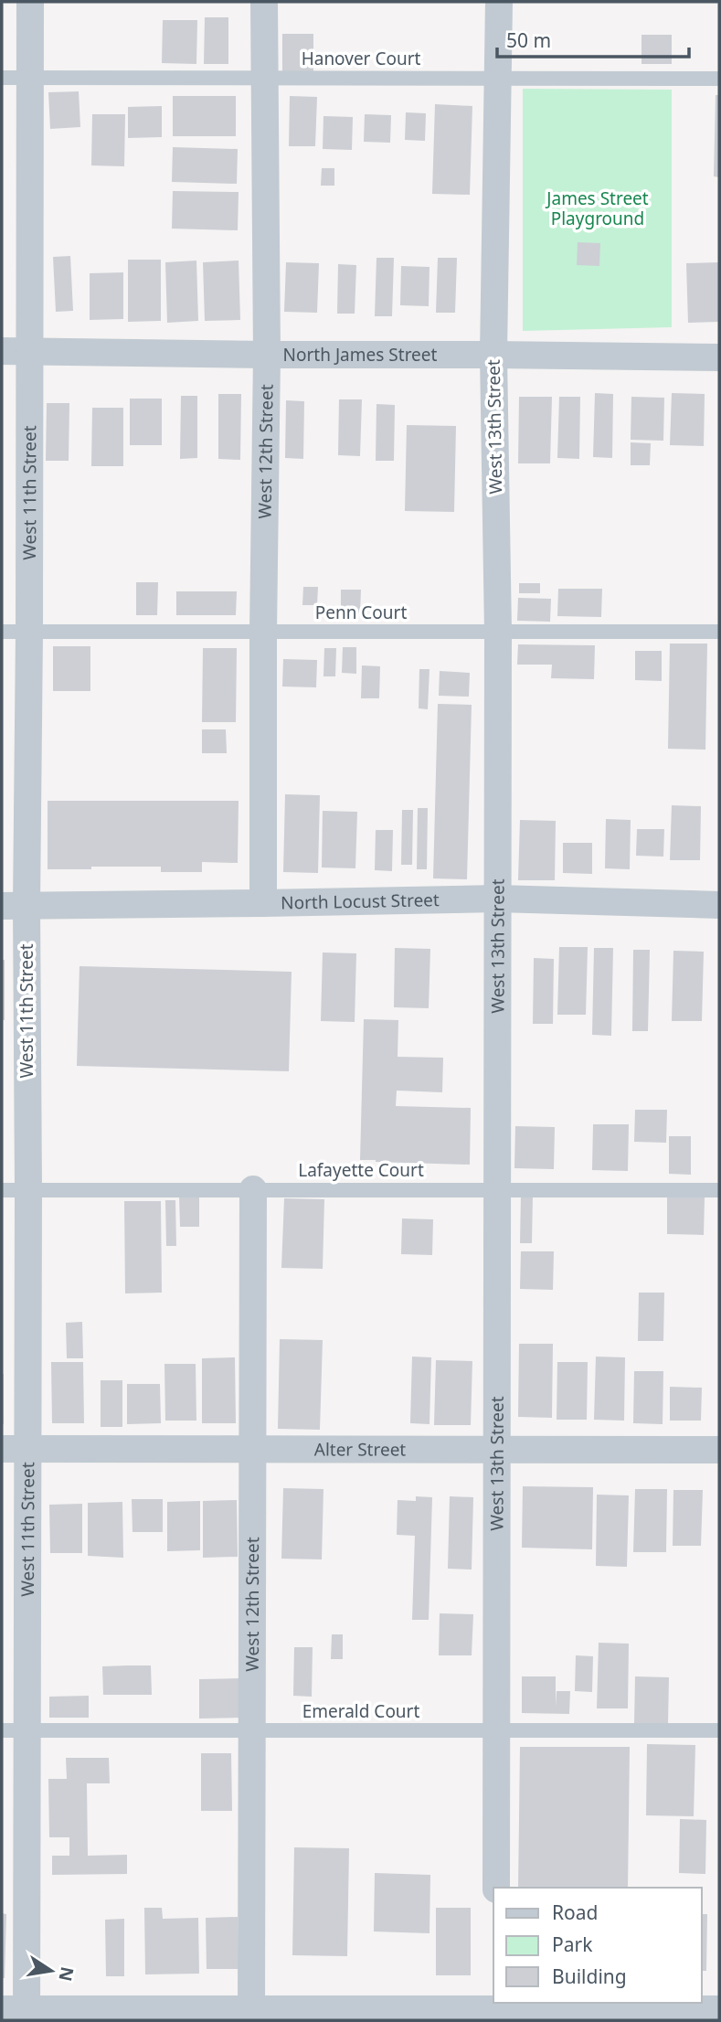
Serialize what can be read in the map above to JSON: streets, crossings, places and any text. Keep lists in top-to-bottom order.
{
  "streets": {
    "street": [
      "North James Street",
      "West 13th Street",
      "West 12th Street",
      "West 11th Street",
      "North Locust Street",
      "Alter Street"
    ],
    "lane": [
      "Hanover Court",
      "Penn Court",
      "Lafayette Court",
      "Emerald Court"
    ]
  },
  "crossings": [
    ["Hanover Court", "West 13th Street"],
    ["Hanover Court", "West 12th Street"],
    ["Hanover Court", "West 11th Street"],
    ["North James Street", "West 13th Street"],
    ["North James Street", "West 12th Street"],
    ["North James Street", "West 11th Street"],
    ["West 13th Street", "Penn Court"],
    ["West 13th Street", "North Locust Street"],
    ["West 13th Street", "Lafayette Court"],
    ["West 13th Street", "Alter Street"],
    ["West 13th Street", "Emerald Court"],
    ["West 12th Street", "Penn Court"],
    ["West 12th Street", "North Locust Street"],
    ["West 12th Street", "Lafayette Court"],
    ["West 12th Street", "Alter Street"],
    ["West 12th Street", "Emerald Court"],
    ["West 11th Street", "Penn Court"],
    ["West 11th Street", "North Locust Street"],
    ["West 11th Street", "Lafayette Court"],
    ["West 11th Street", "Alter Street"],
    ["West 11th Street", "Emerald Court"]
  ],
  "parks": ["James Street Playground"],
  "legend": ["Road", "Park", "Building"],
  "scale_bar": "50 m",
  "north": "right"
}
